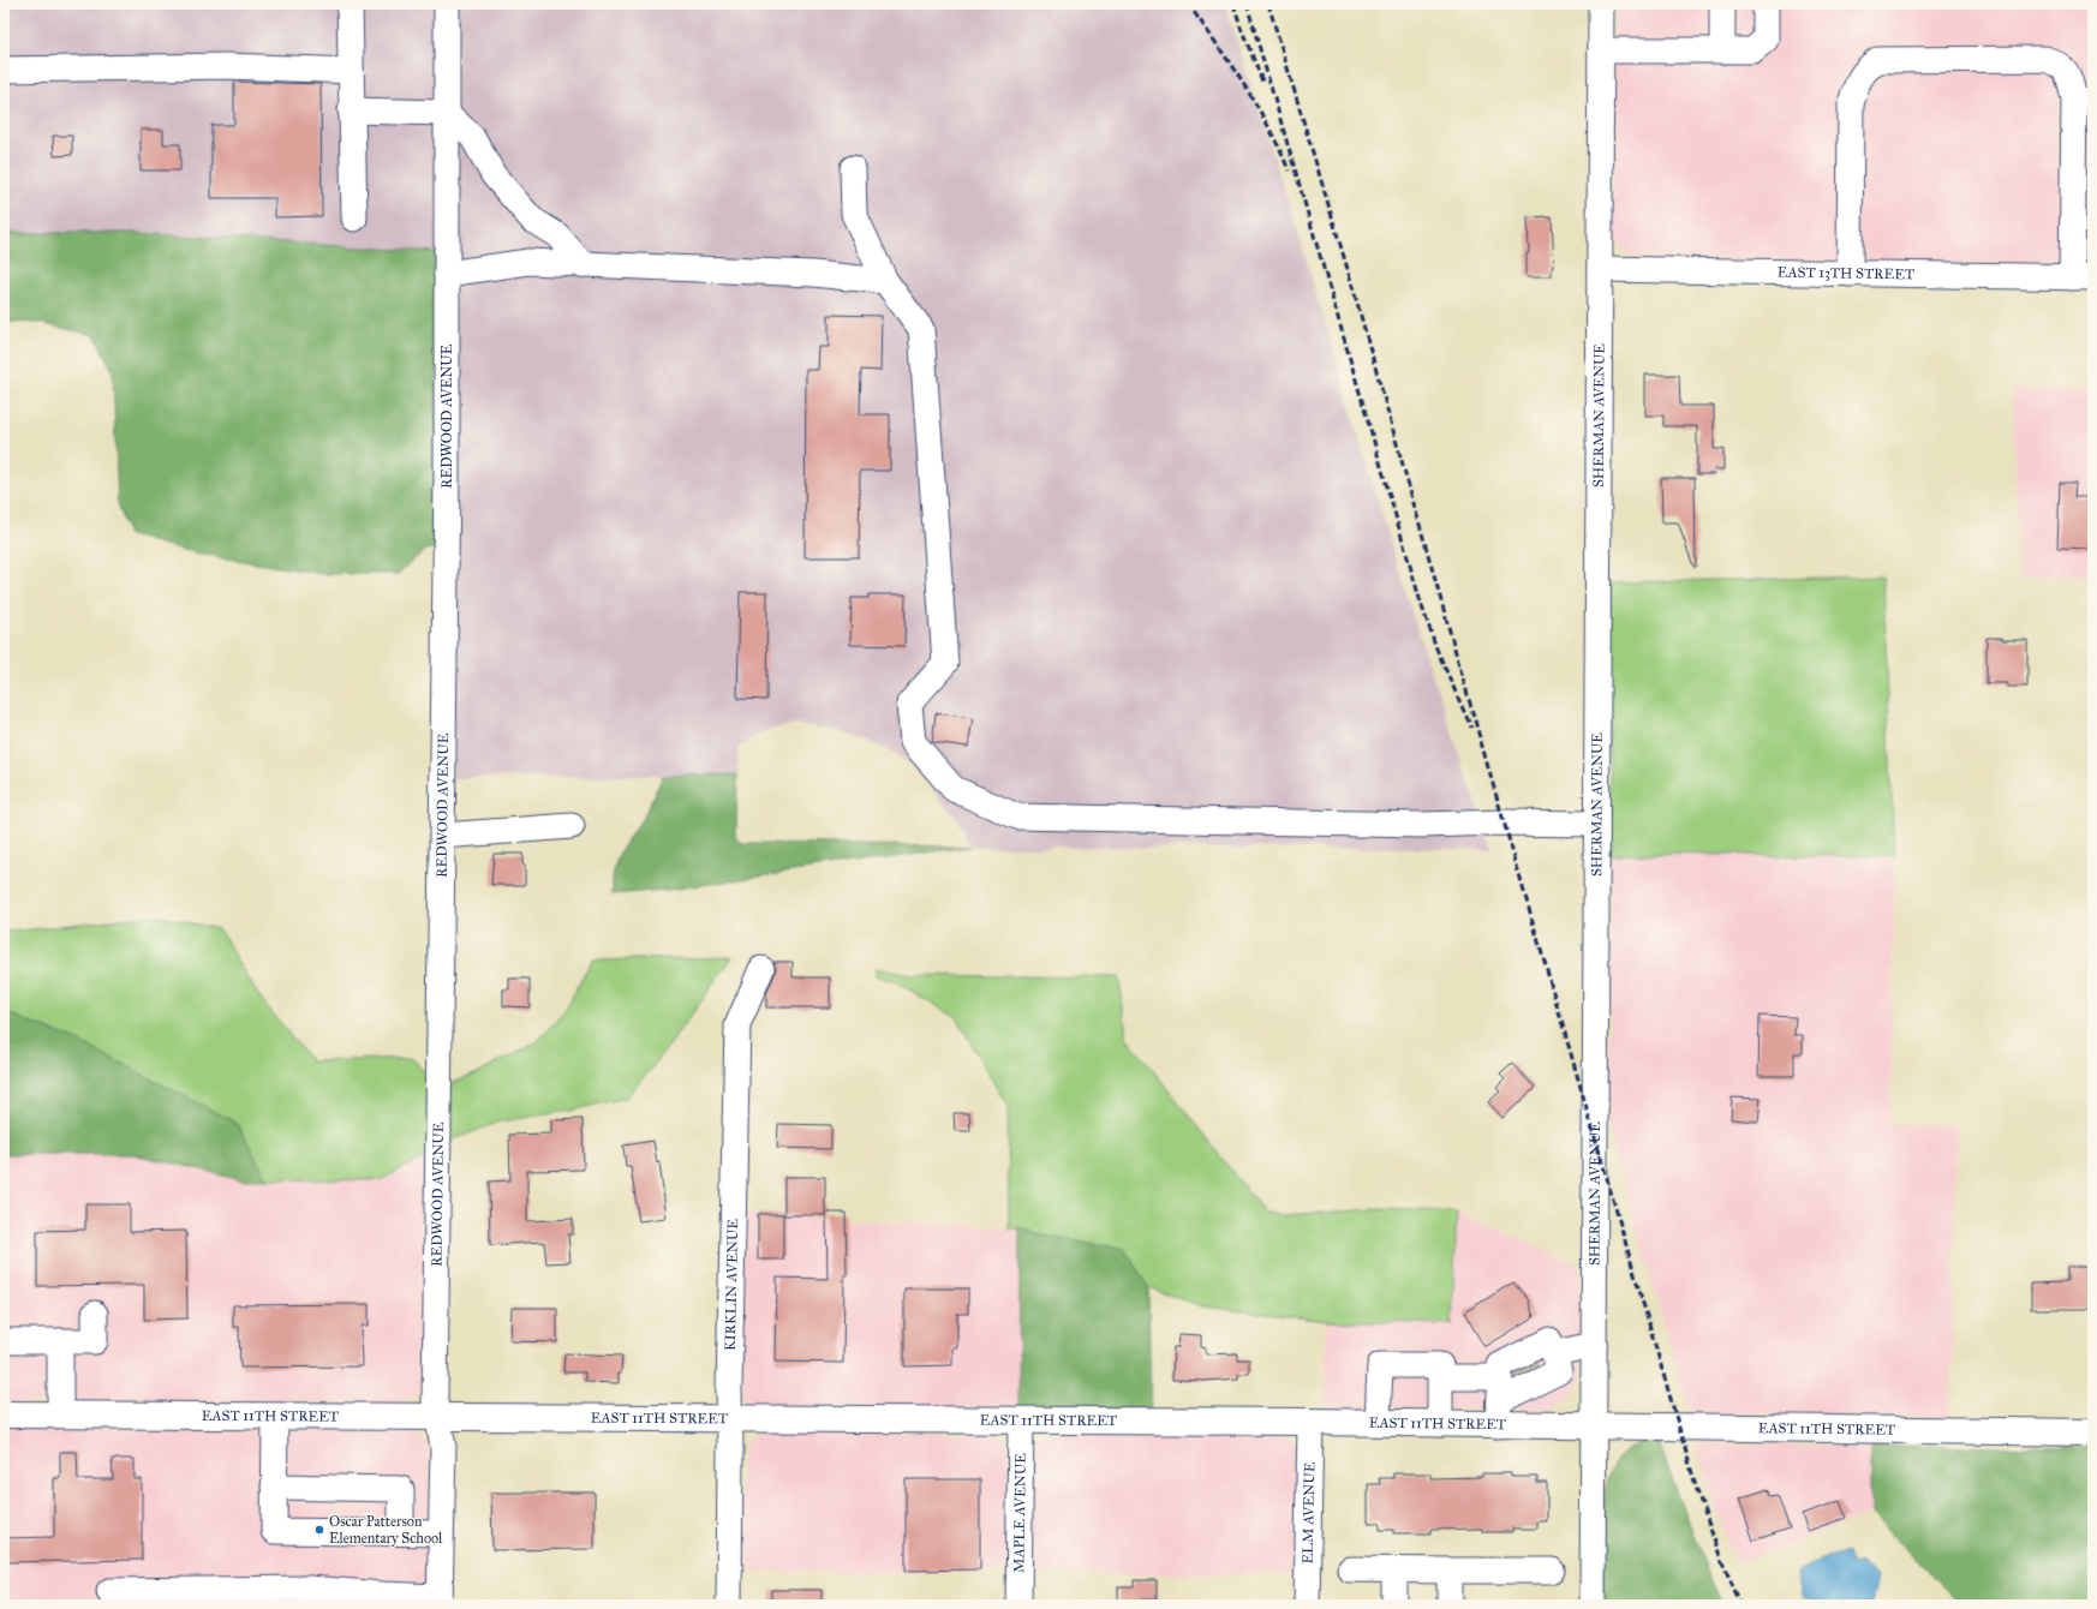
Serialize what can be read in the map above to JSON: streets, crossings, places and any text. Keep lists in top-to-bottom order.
{
  "streets": {
    "main road": ["EAST 11TH STREET"],
    "street": [
      "EAST 13TH STREET",
      "REDWOOD AVENUE",
      "SHERMAN AVENUE",
      "KIRKLIN AVENUE",
      "MAPLE AVENUE",
      "ELM AVENUE"
    ]
  },
  "crossings": [
    ["EAST 13TH STREET", "SHERMAN AVENUE"],
    ["REDWOOD AVENUE", "EAST 11TH STREET"],
    ["SHERMAN AVENUE", "EAST 11TH STREET"],
    ["KIRKLIN AVENUE", "EAST 11TH STREET"],
    ["EAST 11TH STREET", "MAPLE AVENUE"],
    ["EAST 11TH STREET", "ELM AVENUE"]
  ],
  "places": ["Oscar Patterson Elementary School"]
}
